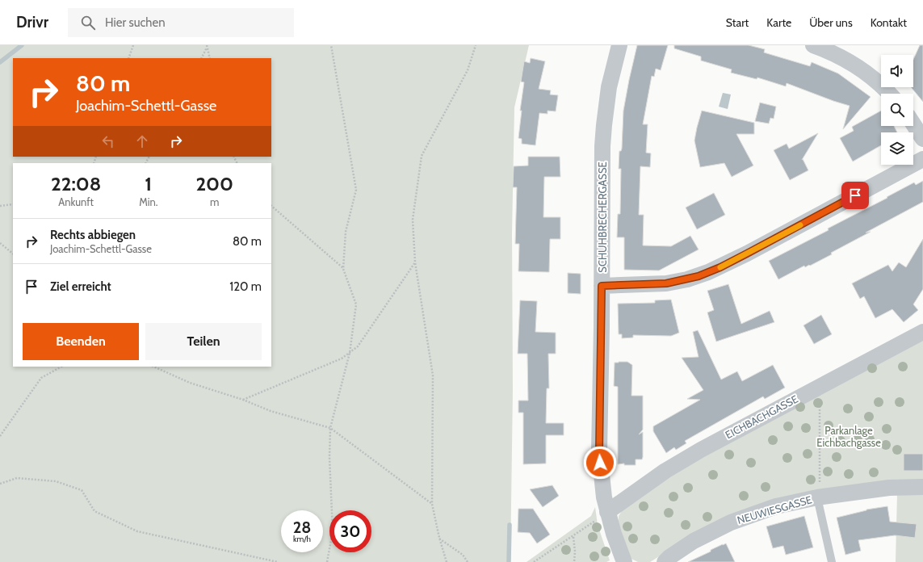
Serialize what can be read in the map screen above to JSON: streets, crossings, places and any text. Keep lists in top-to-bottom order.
{
  "streets": {
    "street": ["SCHUHBRECHERGASSE", "EICHBACHGASSE", "NEUWIESGASSE"]
  },
  "crossings": [
    ["SCHUHBRECHERGASSE", "EICHBACHGASSE"]
  ],
  "parks": ["Parkanlage Eichbachgasse"],
  "page": {
    "header": "Drivr",
    "search": "Hier suchen",
    "nav": [
      "Start",
      "Karte",
      "Über uns",
      "Kontakt"
    ],
    "turn": ["80 m", "Joachim-Schettl-Gasse"],
    "eta": [
      "22:08",
      "Ankunft",
      "1",
      "Min.",
      "200",
      "m"
    ],
    "list": [
      {
        "name": "Rechts abbiegen",
        "note": "Joachim-Schettl-Gasse",
        "value": "80 m"
      },
      {
        "name": "Ziel erreicht",
        "value": "120 m"
      }
    ],
    "buttons": ["Beenden", "Teilen"],
    "speed": "28 km/h",
    "limit": "30"
  }
}
